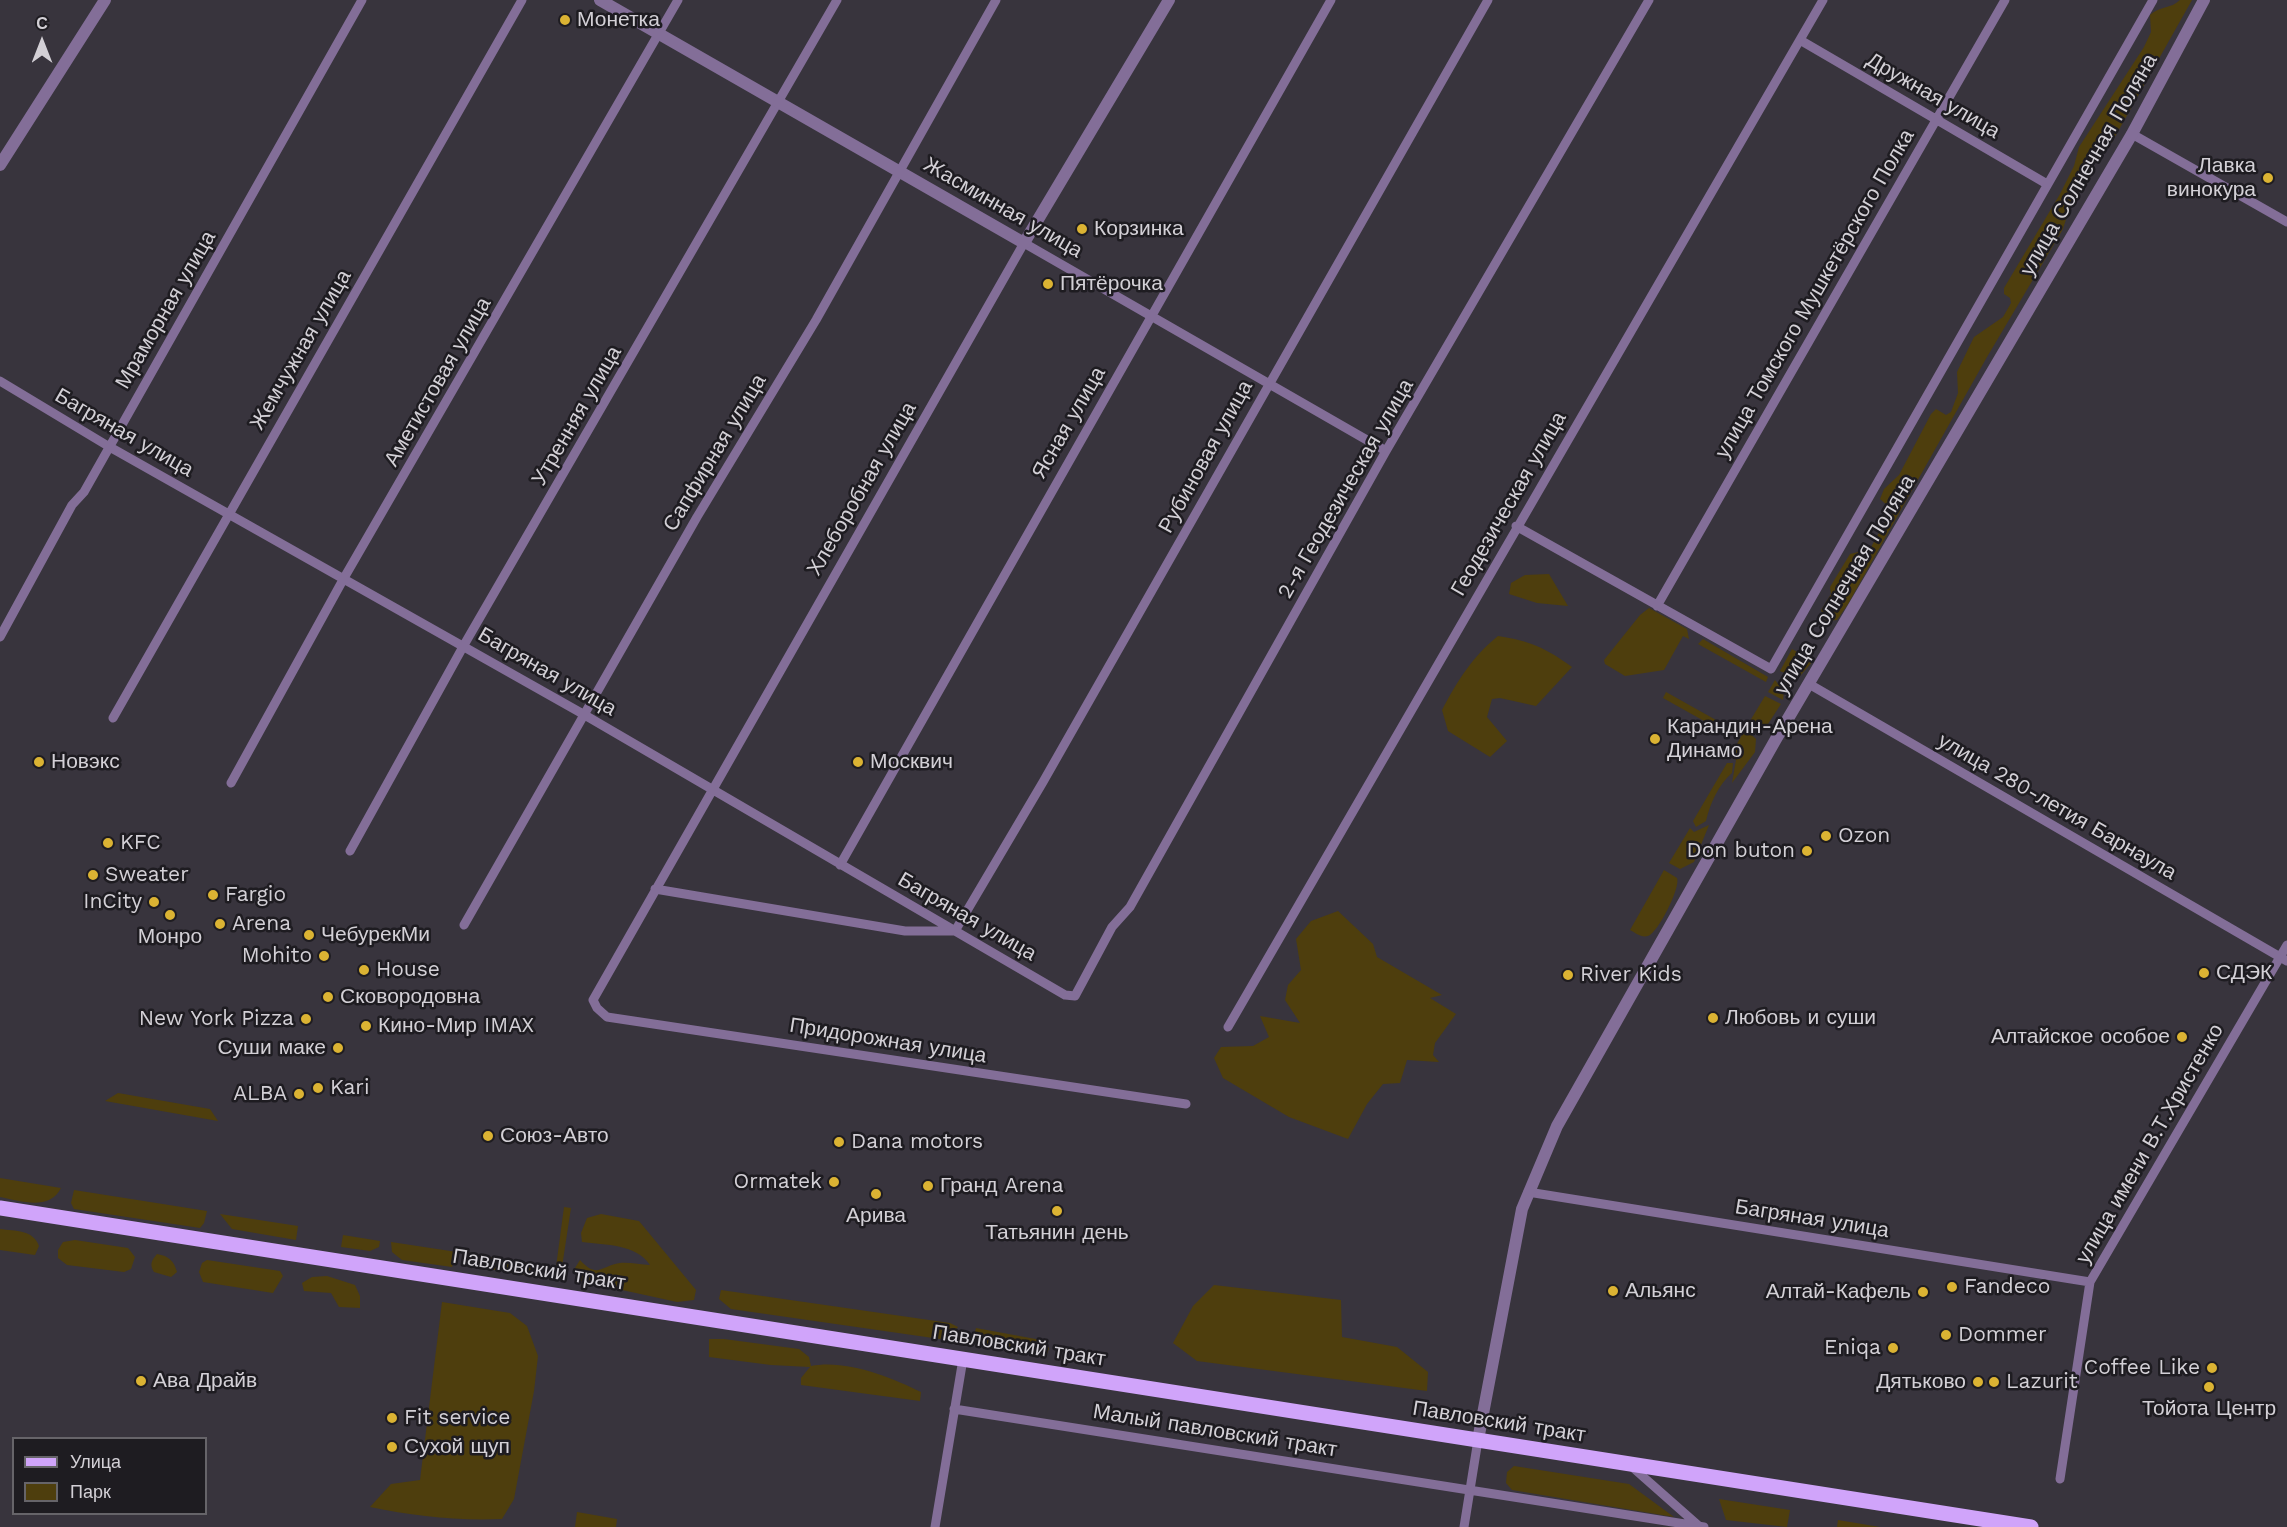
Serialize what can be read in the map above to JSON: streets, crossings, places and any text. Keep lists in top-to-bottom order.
{
  "streets": {
    "main road": ["Павловский тракт"],
    "street": [
      "Дружная улица",
      "улица Солнечная Поляна",
      "Жасминная улица",
      "улица Томского Мушкетёрского Полка",
      "Мраморная улица",
      "Жемчужная улица",
      "Аметистовая улица",
      "Утренняя улица",
      "Ясная улица",
      "Багряная улица",
      "Сапфирная улица",
      "Рубиновая улица",
      "Хлеборобная улица",
      "2-я Геодезическая улица",
      "Геодезическая улица",
      "улица 280-летия Барнаула",
      "Придорожная улица",
      "улица имени В.Т.Христенко",
      "Малый павловский тракт"
    ]
  },
  "crossings": [
    ["Дружная улица", "улица Солнечная Поляна"],
    ["Дружная улица", "улица Томского Мушкетёрского Полка"],
    ["Дружная улица", "Геодезическая улица"],
    ["улица Солнечная Поляна", "улица Томского Мушкетёрского Полка"],
    ["улица Солнечная Поляна", "Багряная улица"],
    ["улица Солнечная Поляна", "улица 280-летия Барнаула"],
    ["улица Солнечная Поляна", "Павловский тракт"],
    ["Жасминная улица", "Аметистовая улица"],
    ["Жасминная улица", "Утренняя улица"],
    ["Жасминная улица", "Ясная улица"],
    ["Жасминная улица", "Сапфирная улица"],
    ["Жасминная улица", "Рубиновая улица"],
    ["Жасминная улица", "Хлеборобная улица"],
    ["Жасминная улица", "2-я Геодезическая улица"],
    ["Мраморная улица", "Багряная улица"],
    ["Жемчужная улица", "Багряная улица"],
    ["Аметистовая улица", "Багряная улица"],
    ["Утренняя улица", "Багряная улица"],
    ["Ясная улица", "Багряная улица"],
    ["Багряная улица", "Сапфирная улица"],
    ["Багряная улица", "Рубиновая улица"],
    ["Багряная улица", "Хлеборобная улица"],
    ["Багряная улица", "2-я Геодезическая улица"],
    ["Багряная улица", "улица имени В.Т.Христенко"],
    ["Хлеборобная улица", "Придорожная улица"],
    ["улица 280-летия Барнаула", "улица имени В.Т.Христенко"]
  ],
  "places": [
    "Монетка",
    "Лавка винокура",
    "Корзинка",
    "Пятёрочка",
    "Карандин-Арена Динамо",
    "Новэкс",
    "Москвич",
    "Ozon",
    "KFC",
    "Don buton",
    "Sweater",
    "Fargio",
    "InCity",
    "Монро",
    "Arena",
    "ЧебурекМи",
    "Mohito",
    "House",
    "СДЭК",
    "River Kids",
    "Сковородовна",
    "Любовь и суши",
    "New York Pizza",
    "Кино-Мир IMAX",
    "Алтайское особое",
    "Суши маке",
    "Kari",
    "ALBA",
    "Союз-Авто",
    "Dana motors",
    "Ormatek",
    "Гранд Arena",
    "Арива",
    "Татьянин день",
    "Fandeco",
    "Альянс",
    "Алтай-Кафель",
    "Dommer",
    "Eniqa",
    "Coffee Like",
    "Ава Драйв",
    "Дятьково",
    "Lazurit",
    "Тойота Центр",
    "Fit service",
    "Сухой щуп"
  ],
  "legend": ["Улица", "Парк"],
  "north": "top"
}
